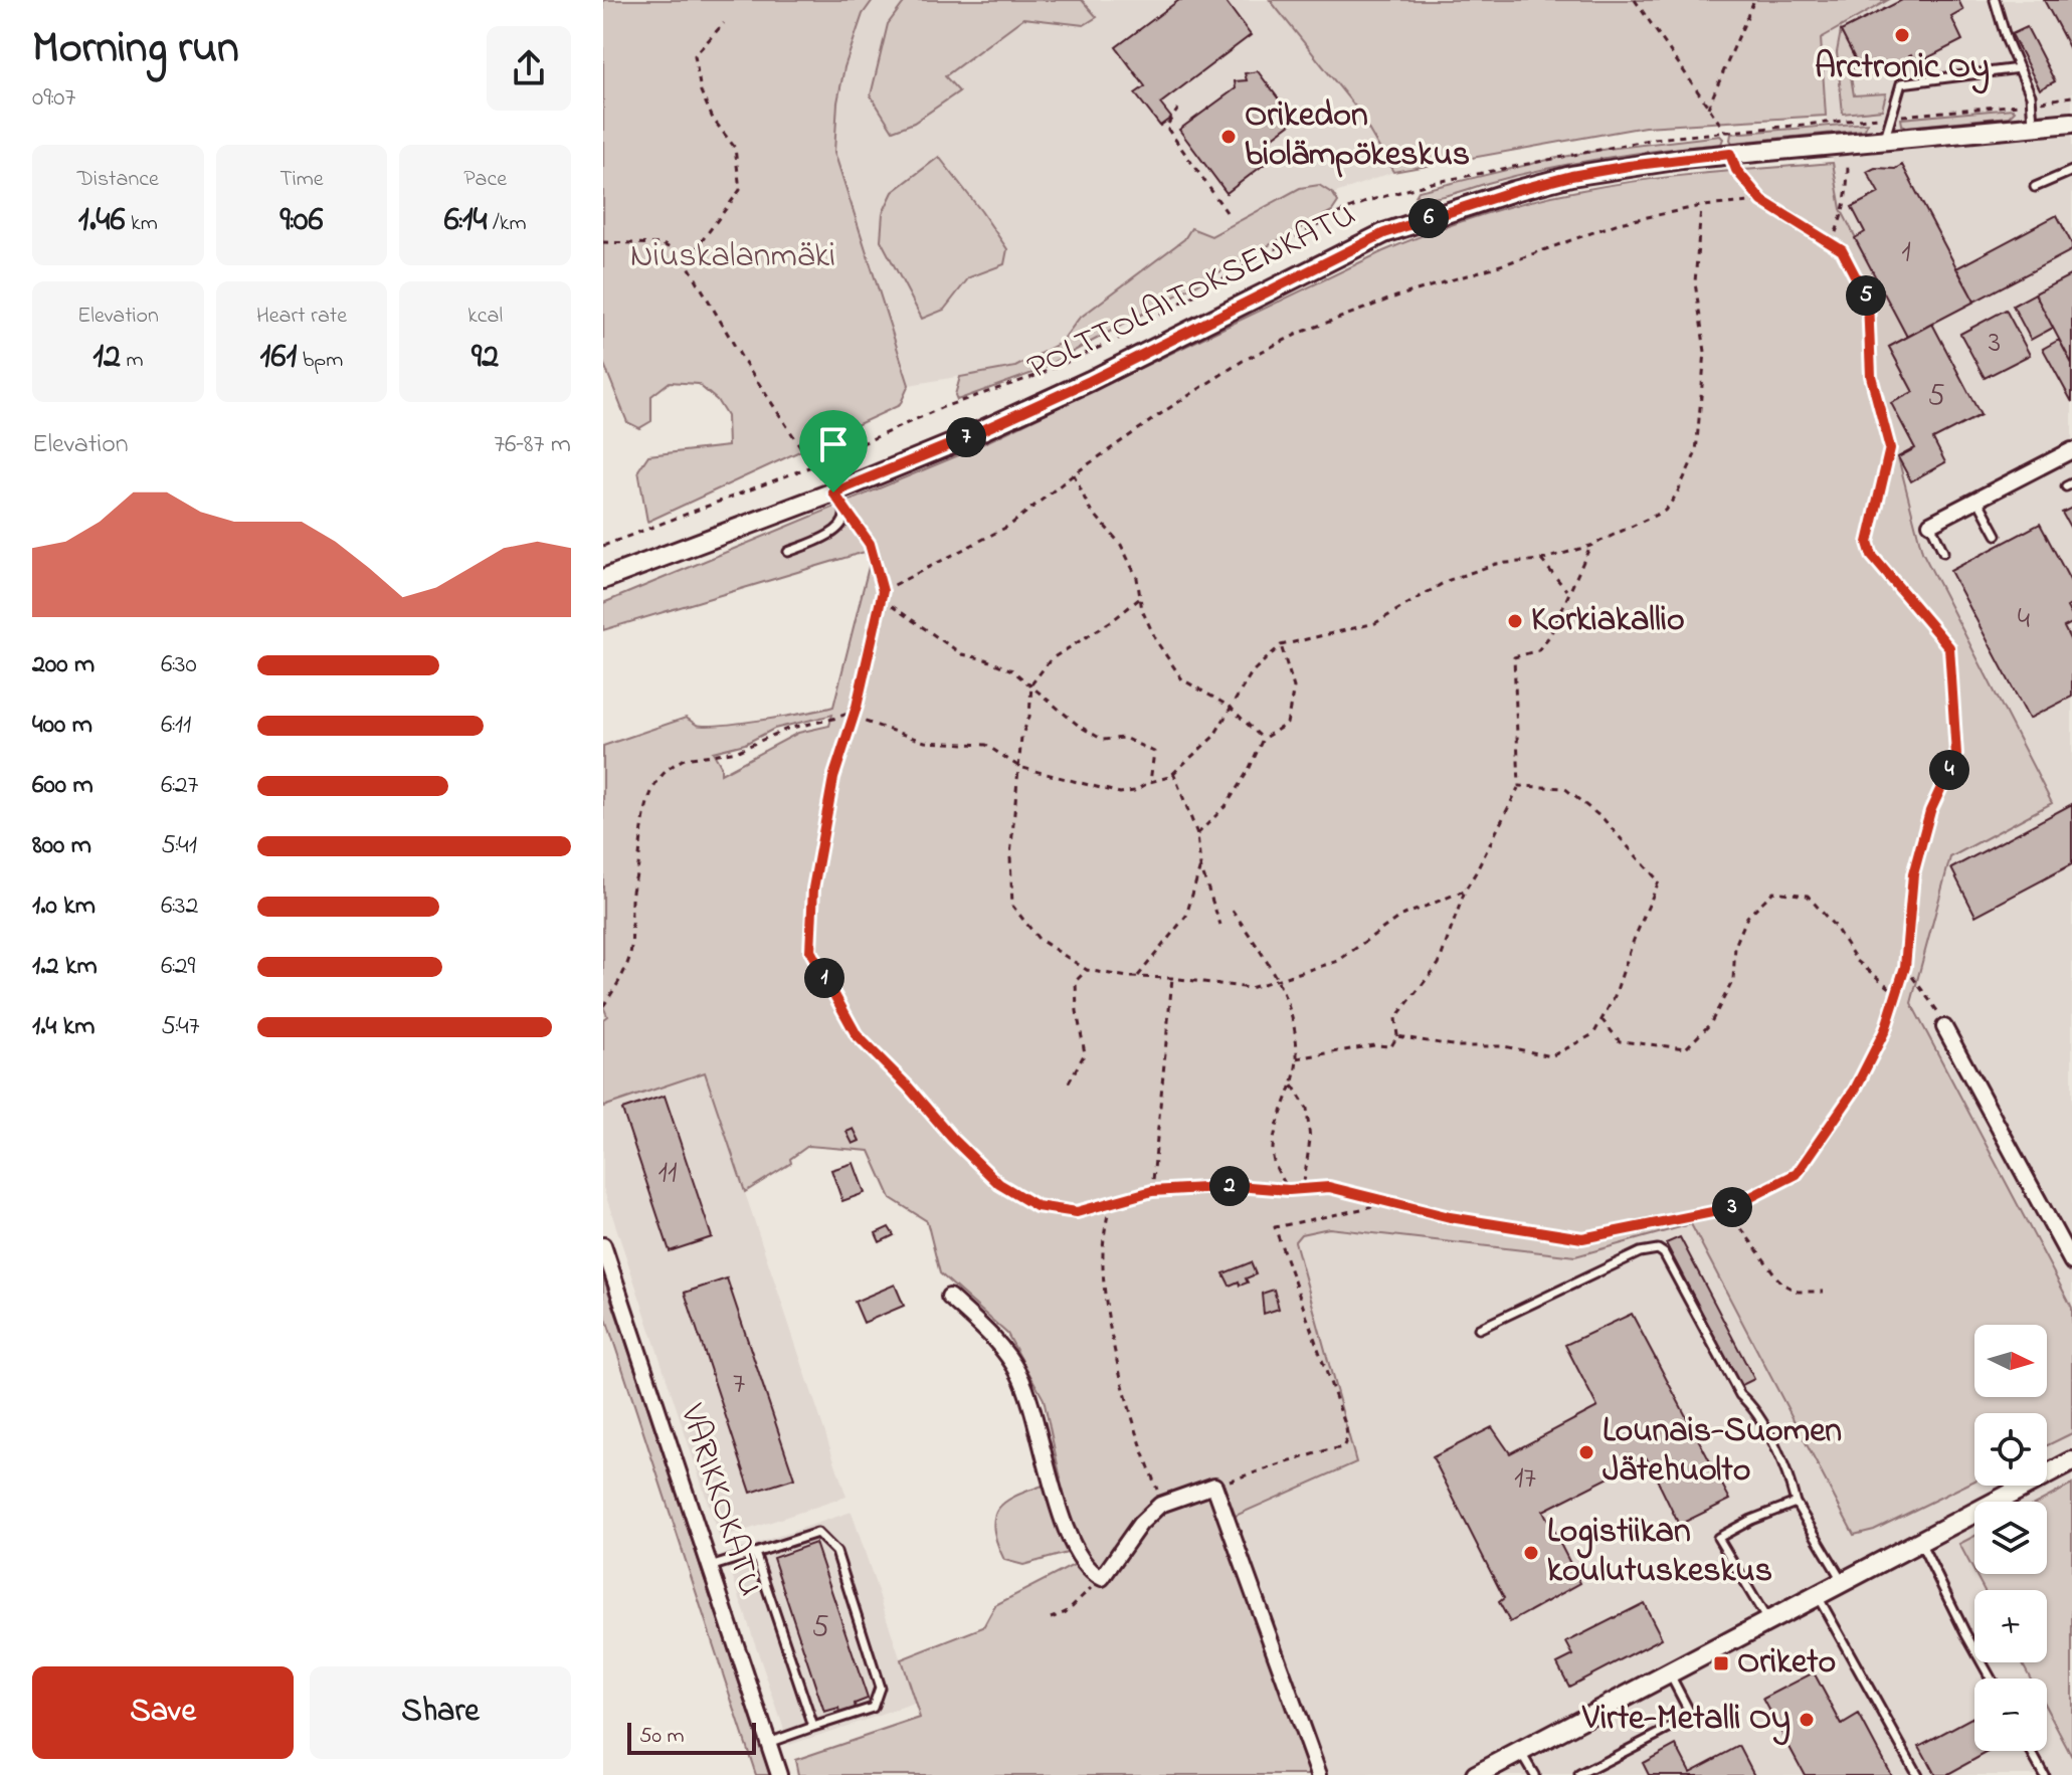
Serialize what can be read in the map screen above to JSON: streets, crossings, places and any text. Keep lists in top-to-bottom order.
{
  "streets": {
    "street": ["POLTTOLAITOKSENKATU", "VARIKKOKATU"]
  },
  "parks": ["Niuskalanmäki"],
  "places": {
    "other": [
      "Arctronic Oy",
      "Orikedon biolämpökeskus",
      "Korkiakallio",
      "Lounais-Suomen Jätehuolto",
      "Logistiikan koulutuskeskus",
      "Virte-Metalli Oy"
    ],
    "transit": ["Oriketo"]
  },
  "house_numbers": [
    "1",
    "3",
    "5",
    "4",
    "11",
    "7",
    "17",
    "5"
  ],
  "scale_bar": "50 m",
  "north": "right",
  "page": {
    "heading": ["Morning run", "09:07"],
    "stats": [
      ["Distance", "1.46 km"],
      ["Time", "9:06"],
      ["Pace", "6:14 /km"],
      ["Elevation", "12 m"],
      ["Heart rate", "161 bpm"],
      ["kcal", "92"]
    ],
    "pins": [
      "6",
      "5",
      "7",
      "4",
      "1",
      "2",
      "3"
    ],
    "chart": ["Elevation", "76–87 m"],
    "list": [
      {
        "name": "200 m",
        "note": "6:30"
      },
      {
        "name": "400 m",
        "note": "6:11"
      },
      {
        "name": "600 m",
        "note": "6:27"
      },
      {
        "name": "800 m",
        "note": "5:41"
      },
      {
        "name": "1.0 km",
        "note": "6:32"
      },
      {
        "name": "1.2 km",
        "note": "6:29"
      },
      {
        "name": "1.4 km",
        "note": "5:47"
      }
    ],
    "map_buttons": ["+", "−"],
    "buttons": ["Save", "Share"],
    "scale": "50 m"
  }
}
